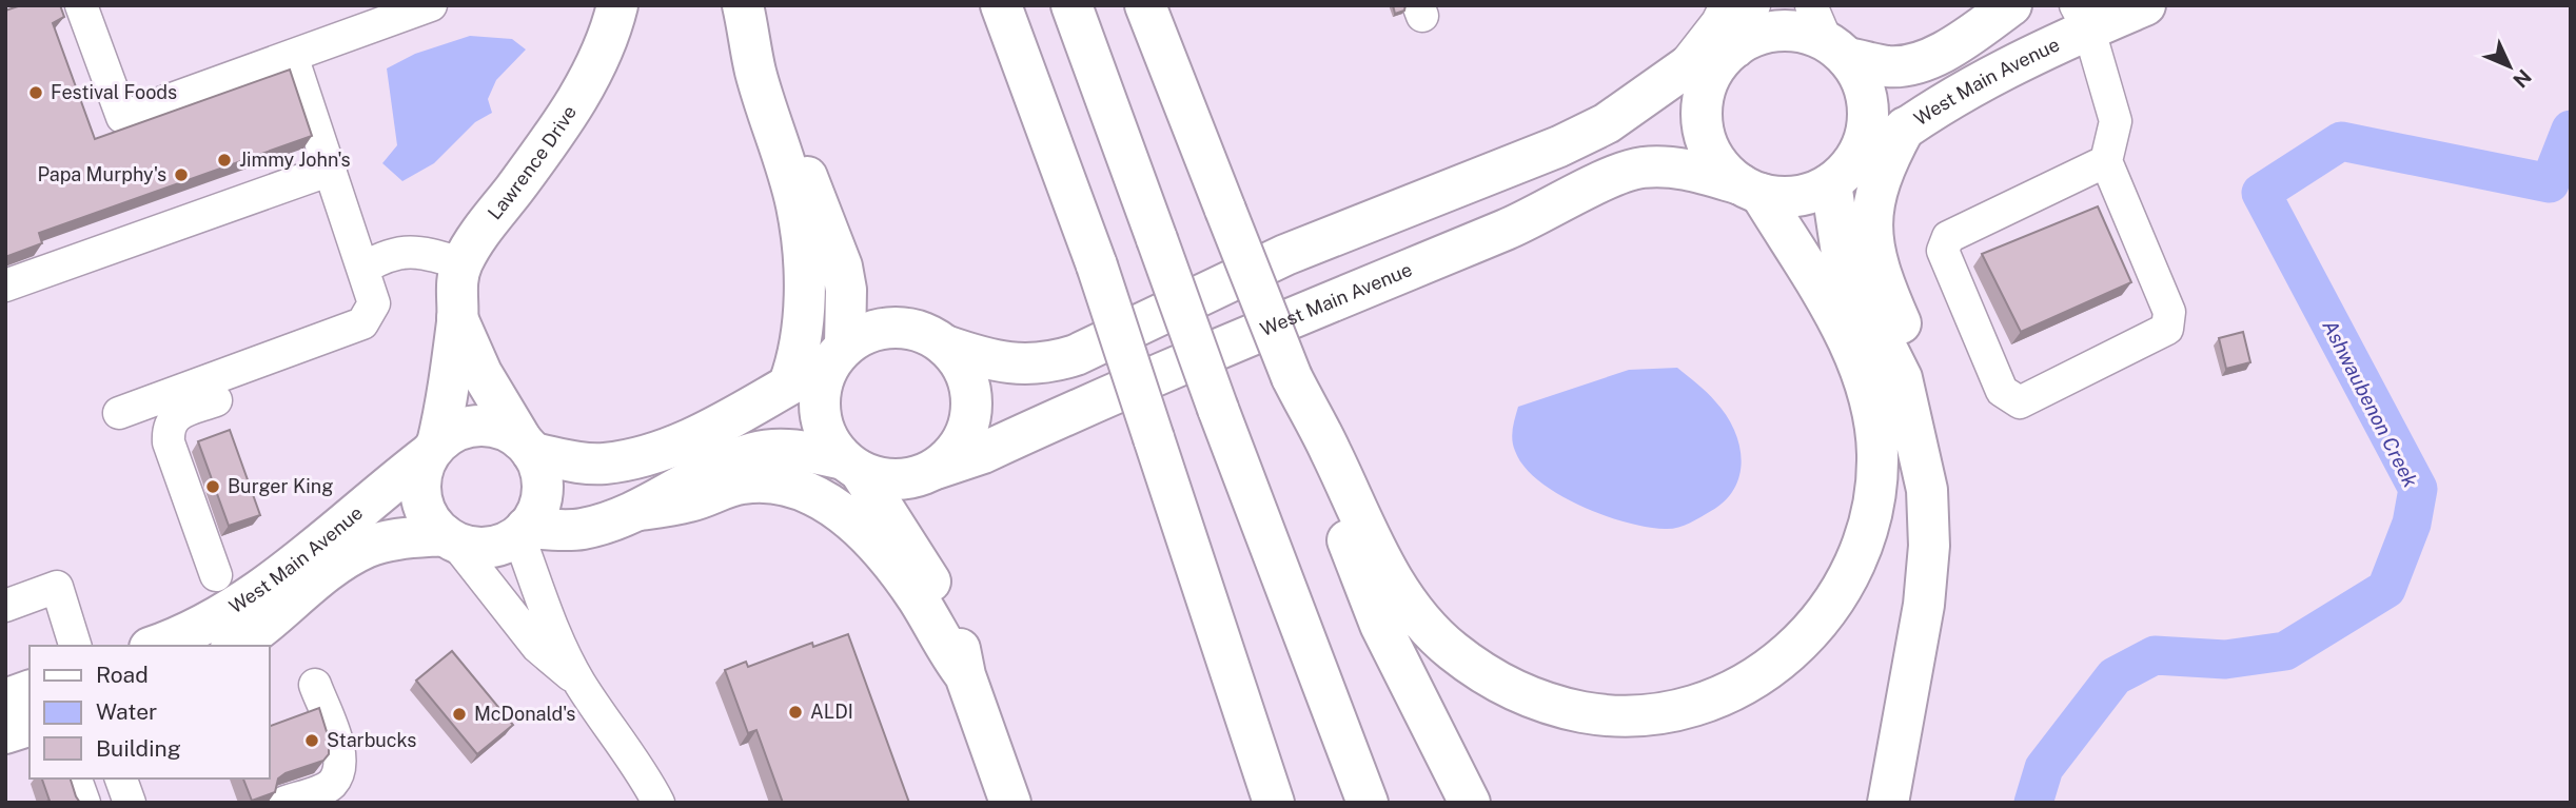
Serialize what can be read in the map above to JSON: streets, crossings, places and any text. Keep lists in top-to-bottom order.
{
  "streets": {
    "main road": ["West Main Avenue", "Lawrence Drive"]
  },
  "crossings": [
    ["West Main Avenue", "Lawrence Drive"]
  ],
  "water": ["Ashwaubenon Creek"],
  "places": [
    "Festival Foods",
    "Jimmy John's",
    "Papa Murphy's",
    "Burger King",
    "ALDI",
    "McDonald's",
    "Starbucks"
  ],
  "legend": ["Road", "Water", "Building"],
  "north": "bottom right"
}
